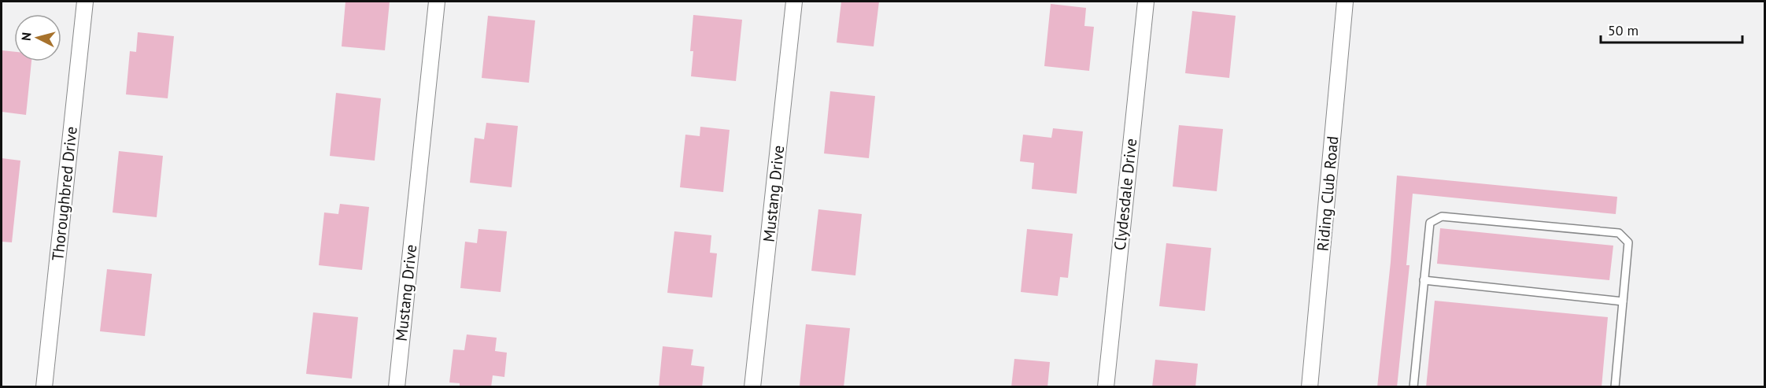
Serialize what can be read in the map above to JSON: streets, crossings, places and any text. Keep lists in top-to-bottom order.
{
  "streets": {
    "street": [
      "Thoroughbred Drive",
      "Mustang Drive",
      "Riding Club Road",
      "Clydesdale Drive"
    ]
  },
  "scale_bar": "50 m",
  "north": "left"
}
